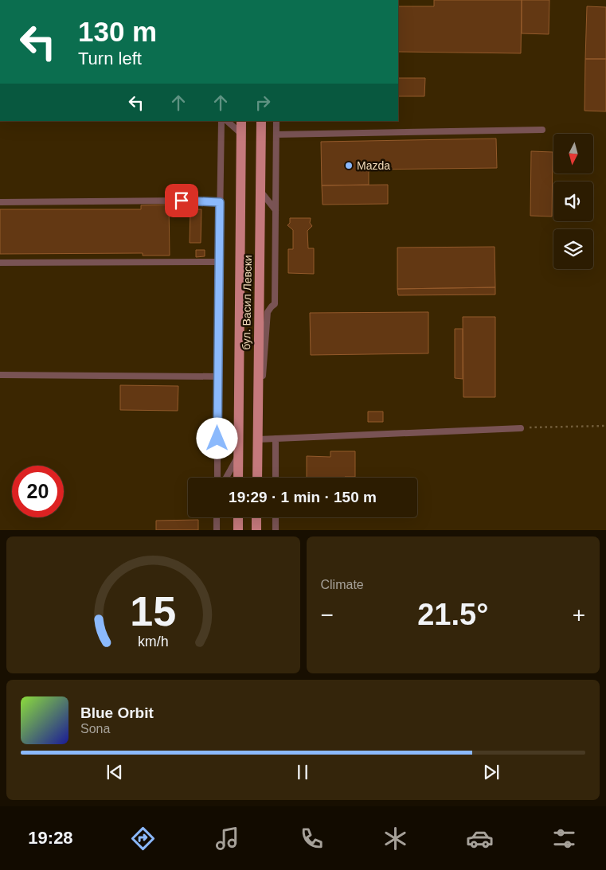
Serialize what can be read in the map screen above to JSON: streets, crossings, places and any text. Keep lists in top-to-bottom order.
{
  "streets": {
    "main road": ["бул. Васил Левски"]
  },
  "places": ["Mazda"],
  "north": "bottom",
  "page": {
    "turn": ["130 m", "Turn left"],
    "limit": "20",
    "trip": "19:29 · 1 min · 150 m",
    "tile": "Climate",
    "heat": ["−", "21.5°", "+"],
    "song": ["Blue Orbit", "Sona"],
    "tabs": "19:28",
    "gauge": ["15", "km/h"]
  }
}
